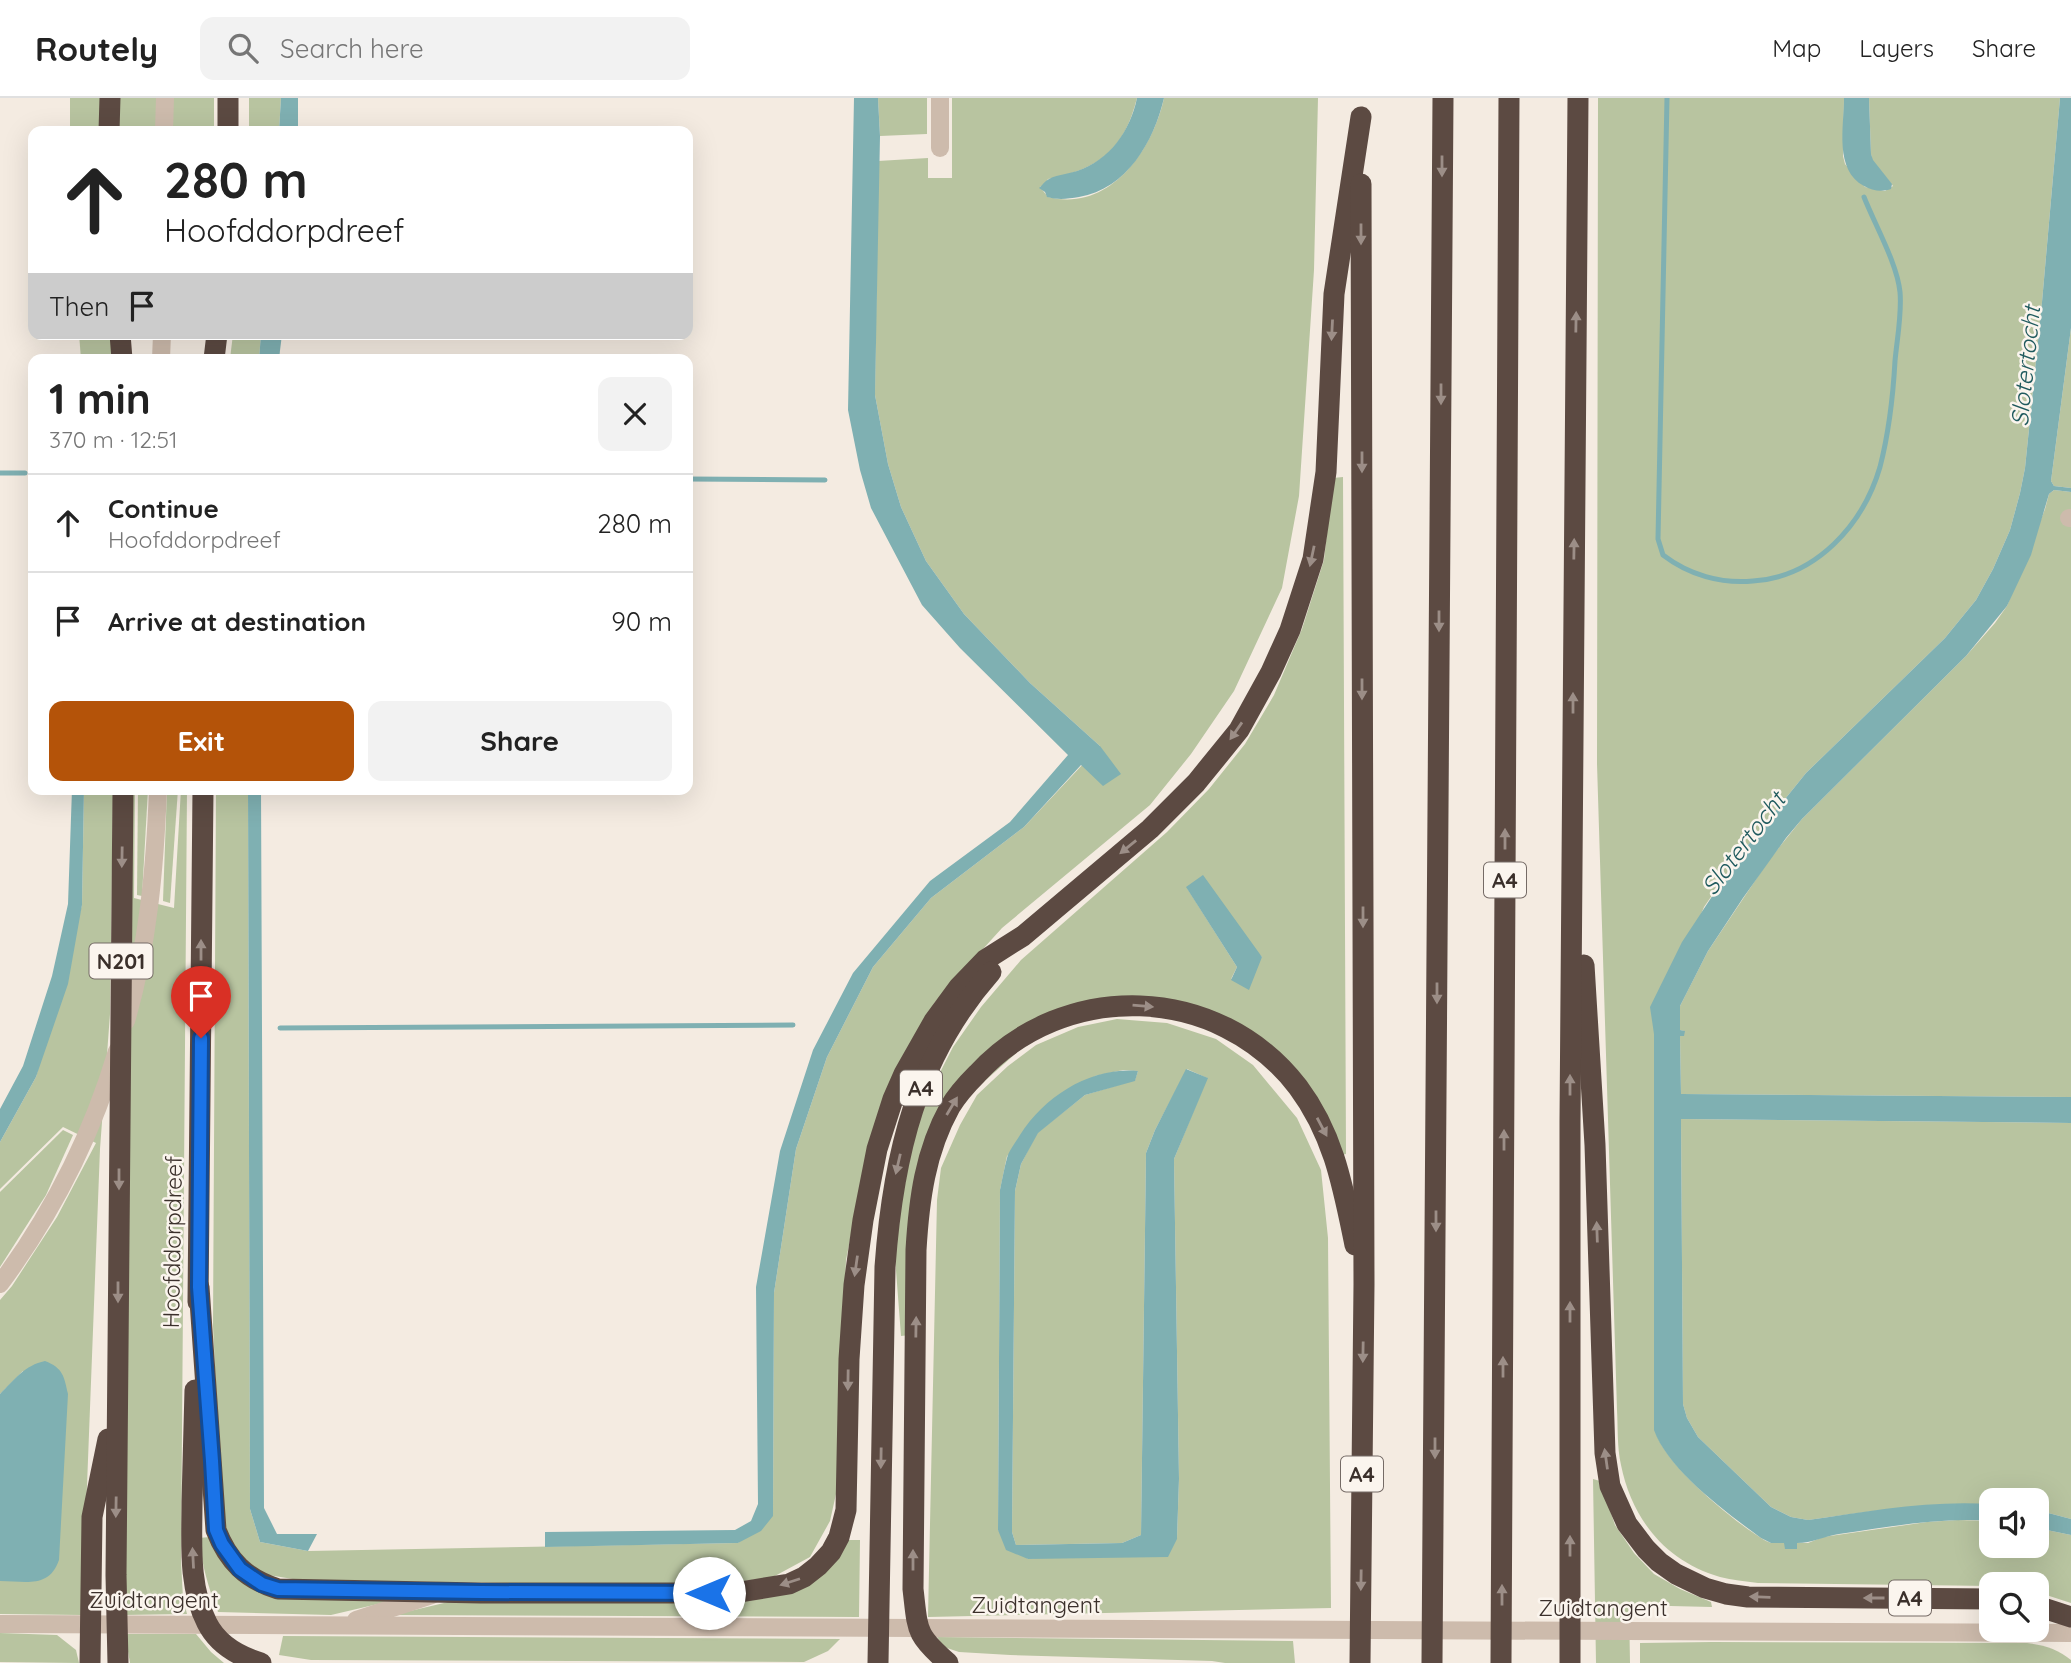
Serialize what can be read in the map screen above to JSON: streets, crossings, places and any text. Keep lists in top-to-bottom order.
{
  "streets": {
    "highway": ["A4", "N201", "Hoofddorpdreef"],
    "lane": ["Zuidtangent"]
  },
  "crossings": [
    ["A4", "Zuidtangent"],
    ["N201", "Zuidtangent"],
    ["Hoofddorpdreef", "Zuidtangent"]
  ],
  "water": ["Slotertocht"],
  "page": {
    "header": "Routely",
    "search": "Search here",
    "nav": ["Map", "Layers", "Share"],
    "turn": ["280 m", "Hoofddorpdreef"],
    "then": "Then",
    "heading": ["1 min", "370 m · 12:51"],
    "list": [
      {
        "name": "Continue",
        "note": "Hoofddorpdreef",
        "value": "280 m"
      },
      {
        "name": "Arrive at destination",
        "value": "90 m"
      }
    ],
    "buttons": ["Exit", "Share"]
  }
}
